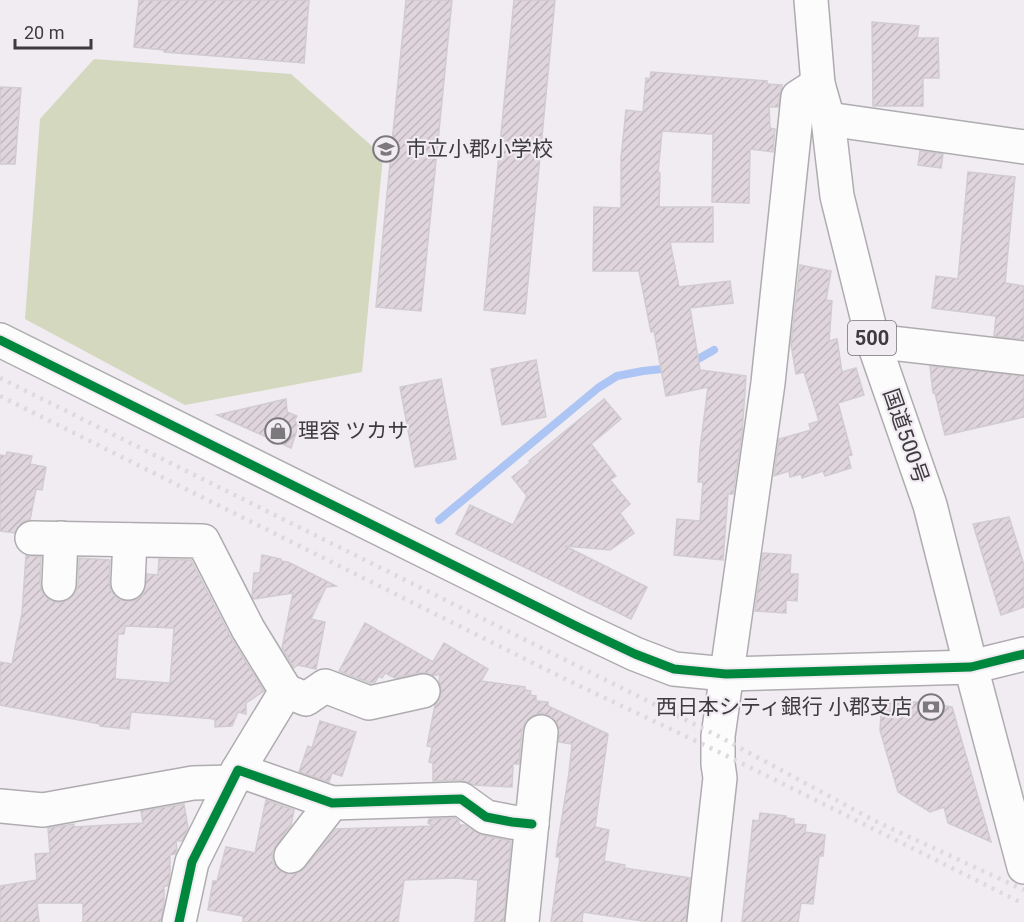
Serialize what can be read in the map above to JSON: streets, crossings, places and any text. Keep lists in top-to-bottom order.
{
  "streets": {
    "main road": ["500", "国道500号"]
  },
  "places": {
    "school or university": ["市立小郡小学校"],
    "shop": ["理容 ツカサ"],
    "bank": ["西日本シティ銀行 小郡支店"]
  },
  "scale_bar": "20 m"
}
